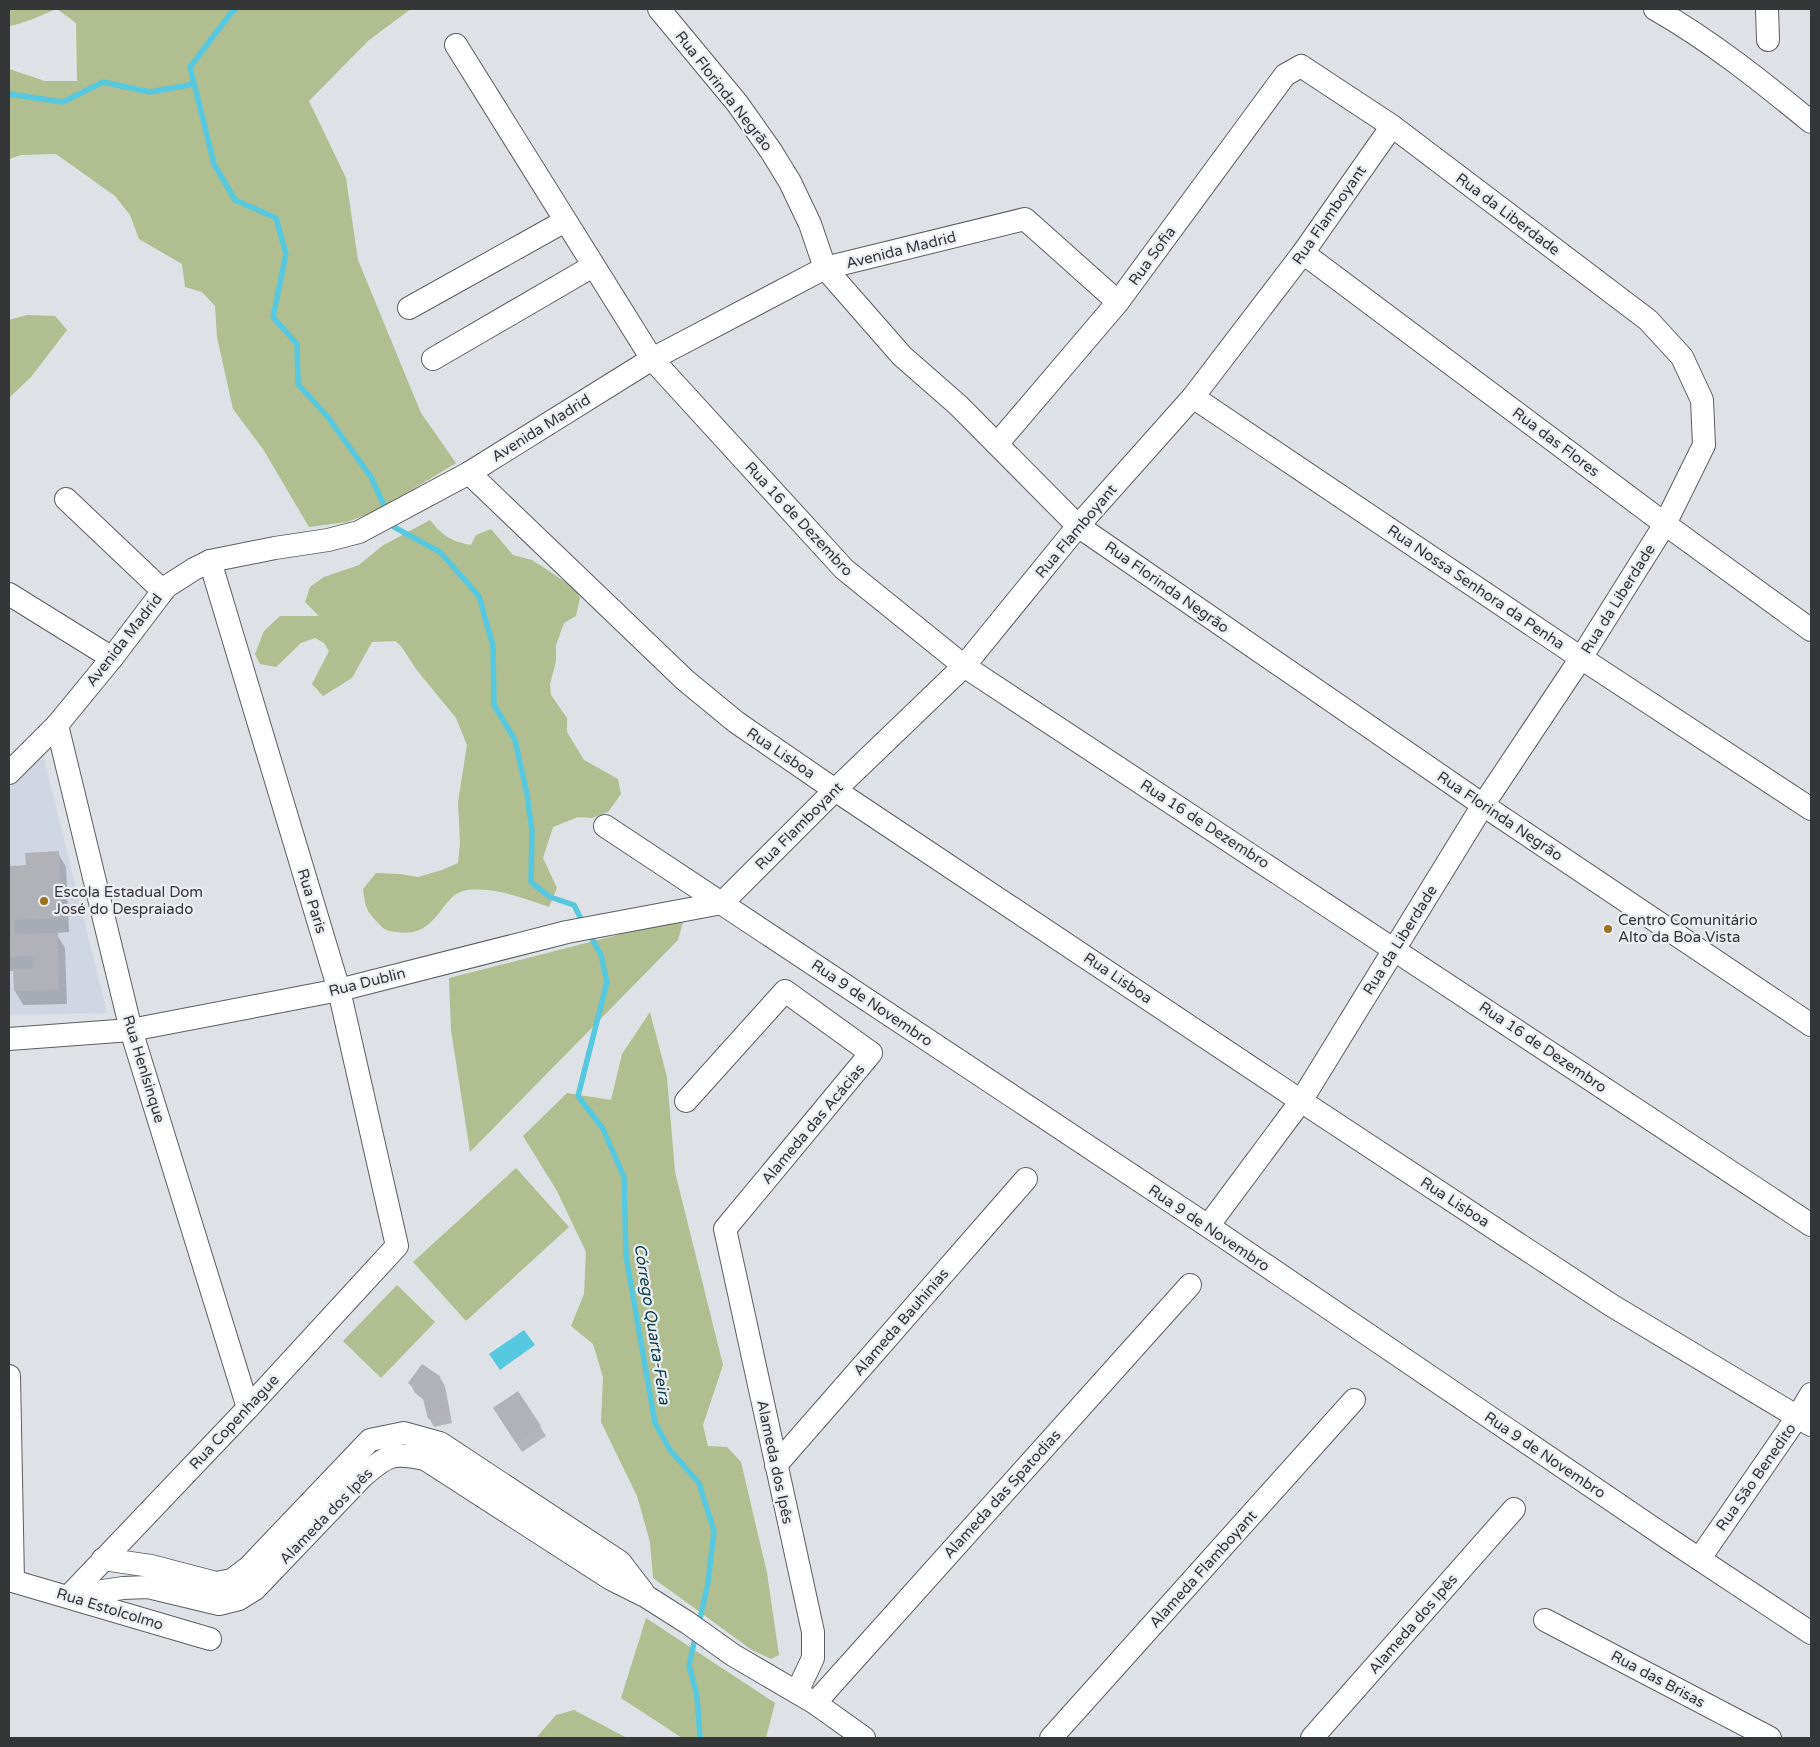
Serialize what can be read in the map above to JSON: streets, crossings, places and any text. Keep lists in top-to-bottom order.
{
  "streets": {
    "street": [
      "Rua Florinda Negrão",
      "Rua da Liberdade",
      "Rua Flamboyant",
      "Avenida Madrid",
      "Rua Sofia",
      "Rua das Flores",
      "Rua 16 de Dezembro",
      "Rua Nossa Senhora da Penha",
      "Rua Lisboa",
      "Rua Paris",
      "Rua Dublin",
      "Rua 9 de Novembro",
      "Rua Henlsinque",
      "Alameda das Acácias",
      "Alameda Bauhinias",
      "Rua Copenhague",
      "Alameda dos Ipês",
      "Rua São Benedito",
      "Alameda das Spatodias",
      "Alameda Flamboyant",
      "Rua Estolcolmo",
      "Rua das Brisas"
    ]
  },
  "crossings": [
    ["Rua Florinda Negrão", "Rua da Liberdade"],
    ["Rua Florinda Negrão", "Rua Flamboyant"],
    ["Rua Florinda Negrão", "Avenida Madrid"],
    ["Rua Florinda Negrão", "Rua Sofia"],
    ["Rua da Liberdade", "Rua Flamboyant"],
    ["Rua da Liberdade", "Rua Sofia"],
    ["Rua da Liberdade", "Rua das Flores"],
    ["Rua da Liberdade", "Rua 16 de Dezembro"],
    ["Rua da Liberdade", "Rua Nossa Senhora da Penha"],
    ["Rua da Liberdade", "Rua Lisboa"],
    ["Rua da Liberdade", "Rua 9 de Novembro"],
    ["Rua Flamboyant", "Rua das Flores"],
    ["Rua Flamboyant", "Rua 16 de Dezembro"],
    ["Rua Flamboyant", "Rua Nossa Senhora da Penha"],
    ["Rua Flamboyant", "Rua Lisboa"],
    ["Rua Flamboyant", "Rua Dublin"],
    ["Rua Flamboyant", "Rua 9 de Novembro"],
    ["Avenida Madrid", "Rua Sofia"],
    ["Avenida Madrid", "Rua 16 de Dezembro"],
    ["Avenida Madrid", "Rua Lisboa"],
    ["Avenida Madrid", "Rua Paris"],
    ["Avenida Madrid", "Rua Henlsinque"],
    ["Rua Lisboa", "Rua São Benedito"],
    ["Rua Paris", "Rua Dublin"],
    ["Rua Paris", "Rua Copenhague"],
    ["Rua Dublin", "Rua 9 de Novembro"],
    ["Rua Dublin", "Rua Henlsinque"],
    ["Rua 9 de Novembro", "Rua São Benedito"],
    ["Rua Henlsinque", "Rua Copenhague"],
    ["Alameda das Acácias", "Alameda dos Ipês"],
    ["Alameda Bauhinias", "Alameda dos Ipês"],
    ["Rua Copenhague", "Alameda dos Ipês"],
    ["Rua Copenhague", "Rua Estolcolmo"],
    ["Alameda dos Ipês", "Alameda das Spatodias"],
    ["Alameda dos Ipês", "Rua Estolcolmo"]
  ],
  "water": ["Córrego Quarta-Feira"],
  "places": ["Escola Estadual Dom José do Despraiado", "Centro Comunitário Alto da Boa Vista"]
}
